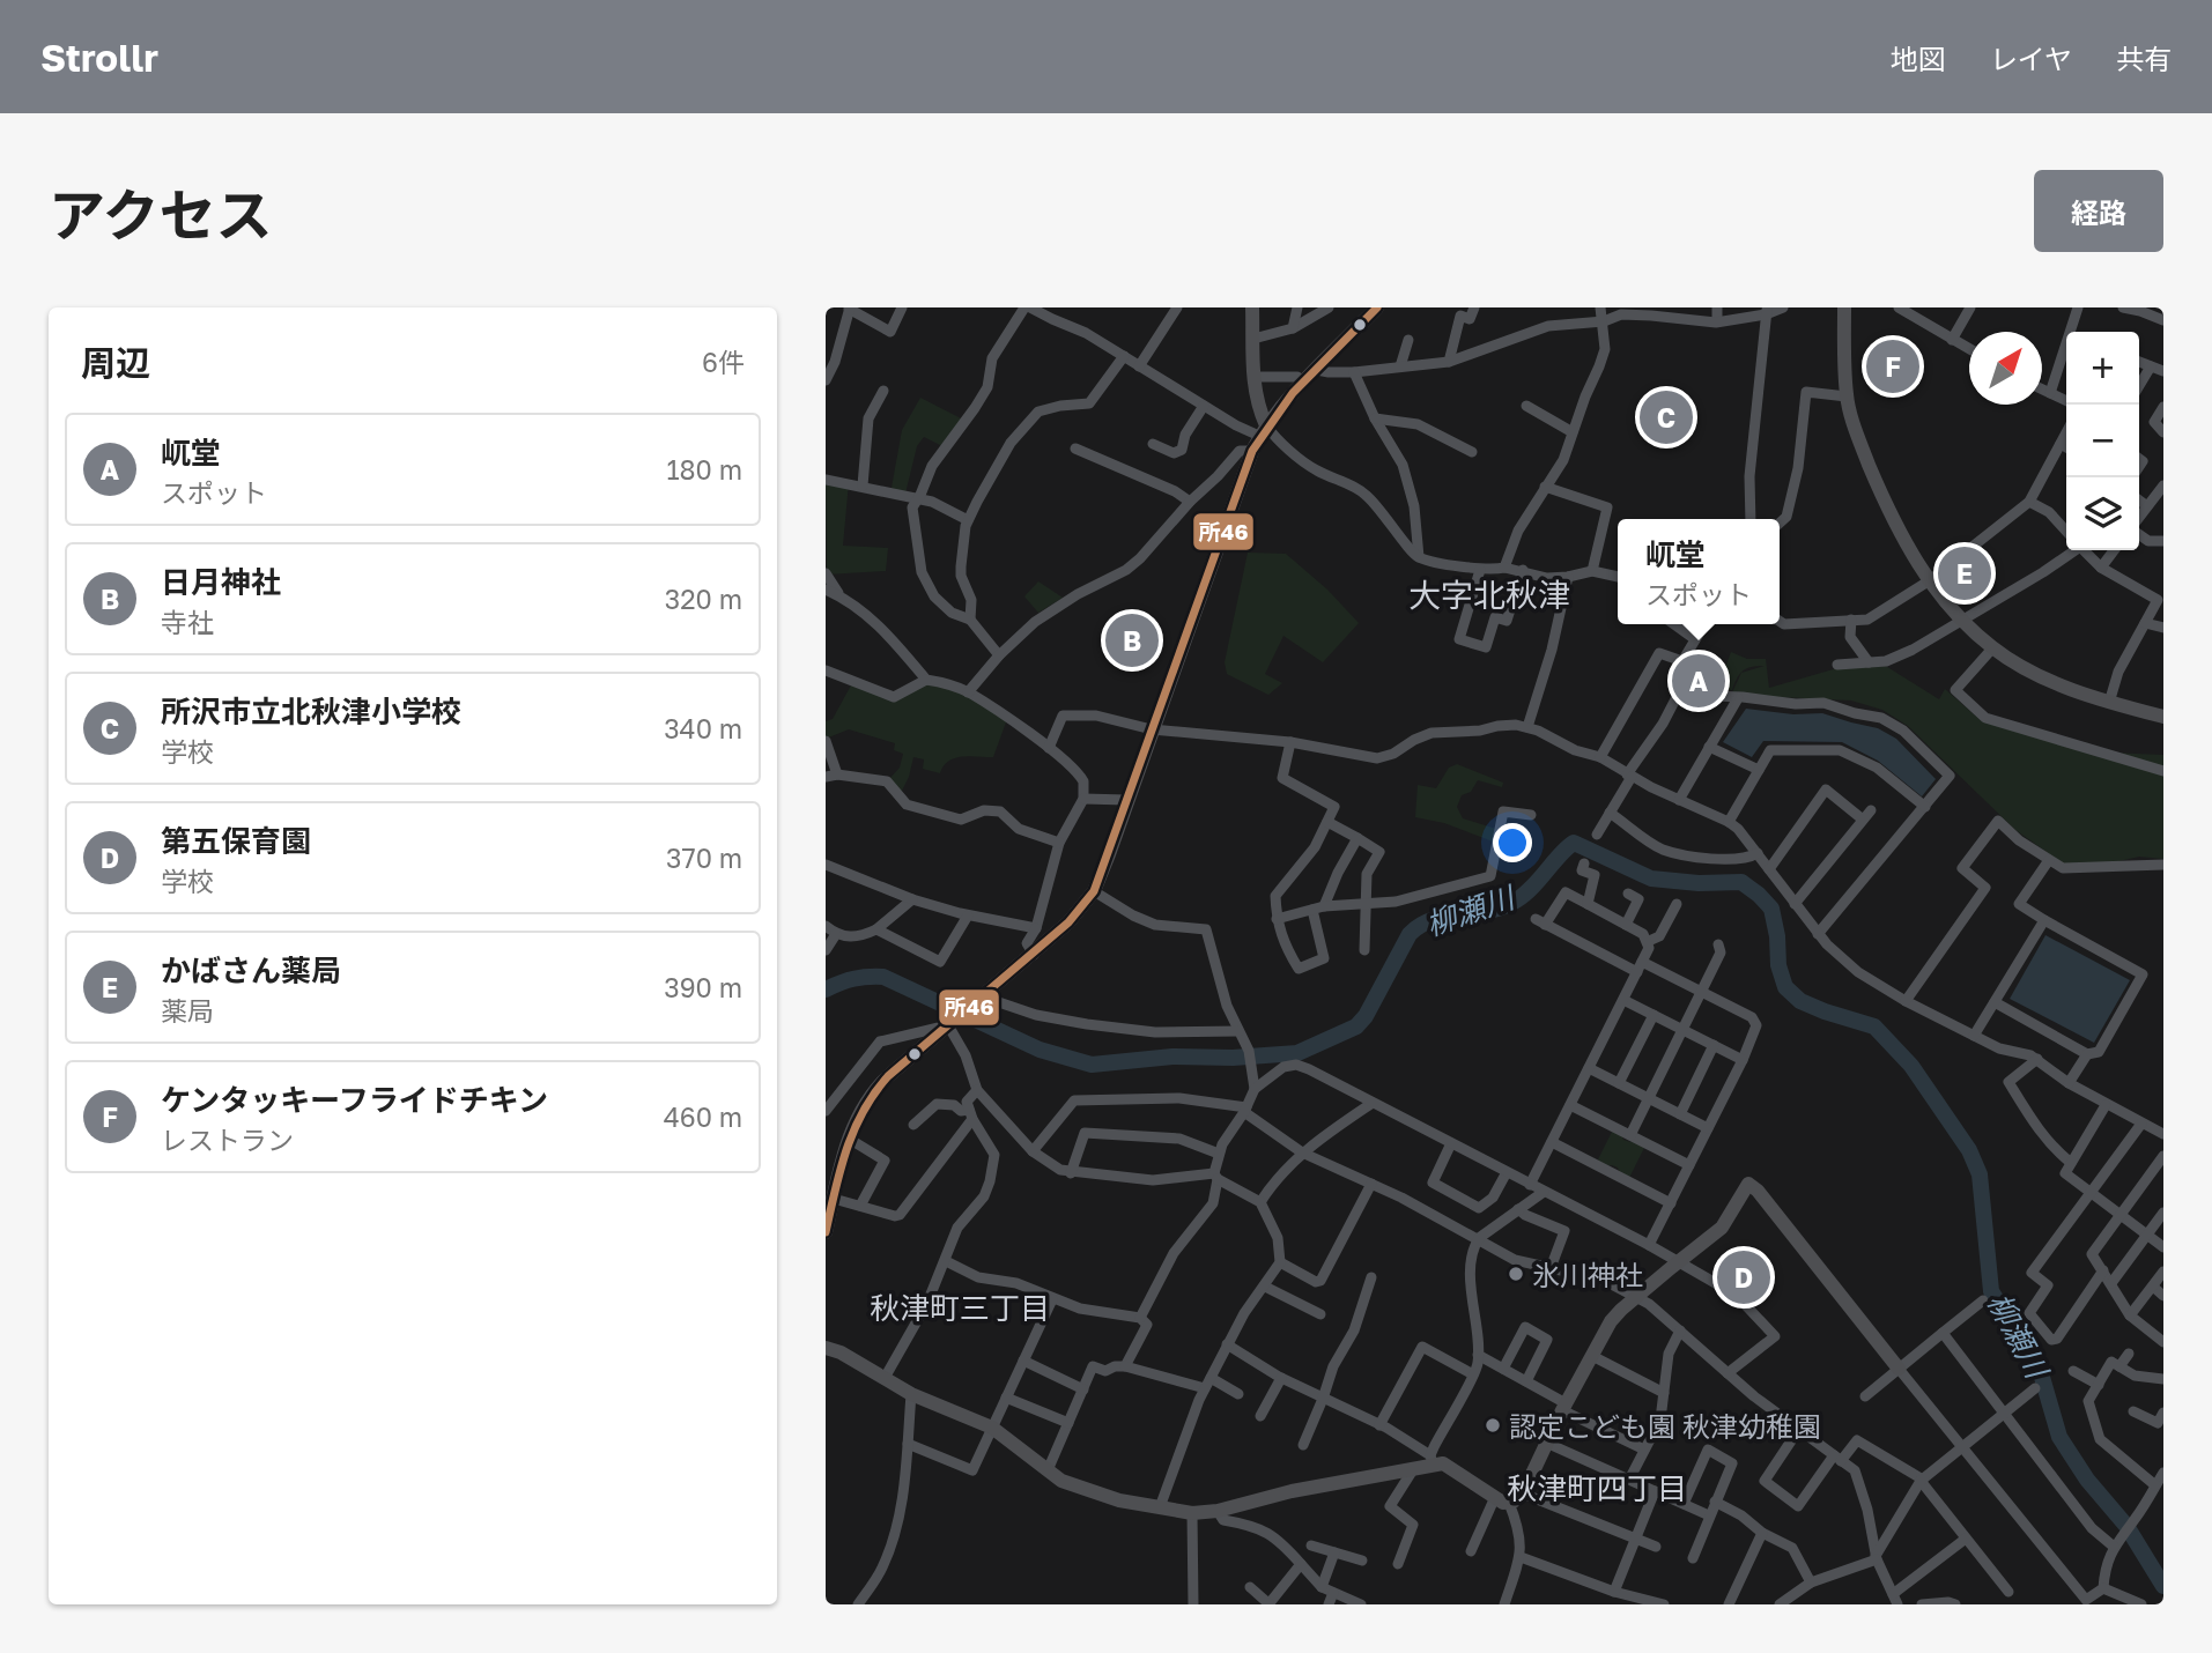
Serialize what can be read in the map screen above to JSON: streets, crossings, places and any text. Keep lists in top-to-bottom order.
{
  "districts": ["大字北秋津", "秋津町三丁目", "秋津町四丁目"],
  "water": ["柳瀬川"],
  "places": ["氷川神社", "認定こども園 秋津幼稚園"],
  "lines": ["transit line 所46"],
  "north": "top right",
  "page": {
    "header": "Strollr",
    "nav": ["地図", "レイヤ", "共有"],
    "title": "アクセス",
    "buttons": "経路",
    "heading": ["周辺", "6件"],
    "map_buttons": ["+", "−"],
    "pins": [
      "F",
      "C",
      "E",
      "B",
      "A",
      "D"
    ],
    "list": [
      {
        "mark": "A",
        "name": "屼堂",
        "note": "スポット",
        "value": "180 m"
      },
      {
        "mark": "B",
        "name": "日月神社",
        "note": "寺社",
        "value": "320 m"
      },
      {
        "mark": "C",
        "name": "所沢市立北秋津小学校",
        "note": "学校",
        "value": "340 m"
      },
      {
        "mark": "D",
        "name": "第五保育園",
        "note": "学校",
        "value": "370 m"
      },
      {
        "mark": "E",
        "name": "かばさん薬局",
        "note": "薬局",
        "value": "390 m"
      },
      {
        "mark": "F",
        "name": "ケンタッキーフライドチキン",
        "note": "レストラン",
        "value": "460 m"
      }
    ],
    "popup": ["屼堂", "スポット"]
  }
}
